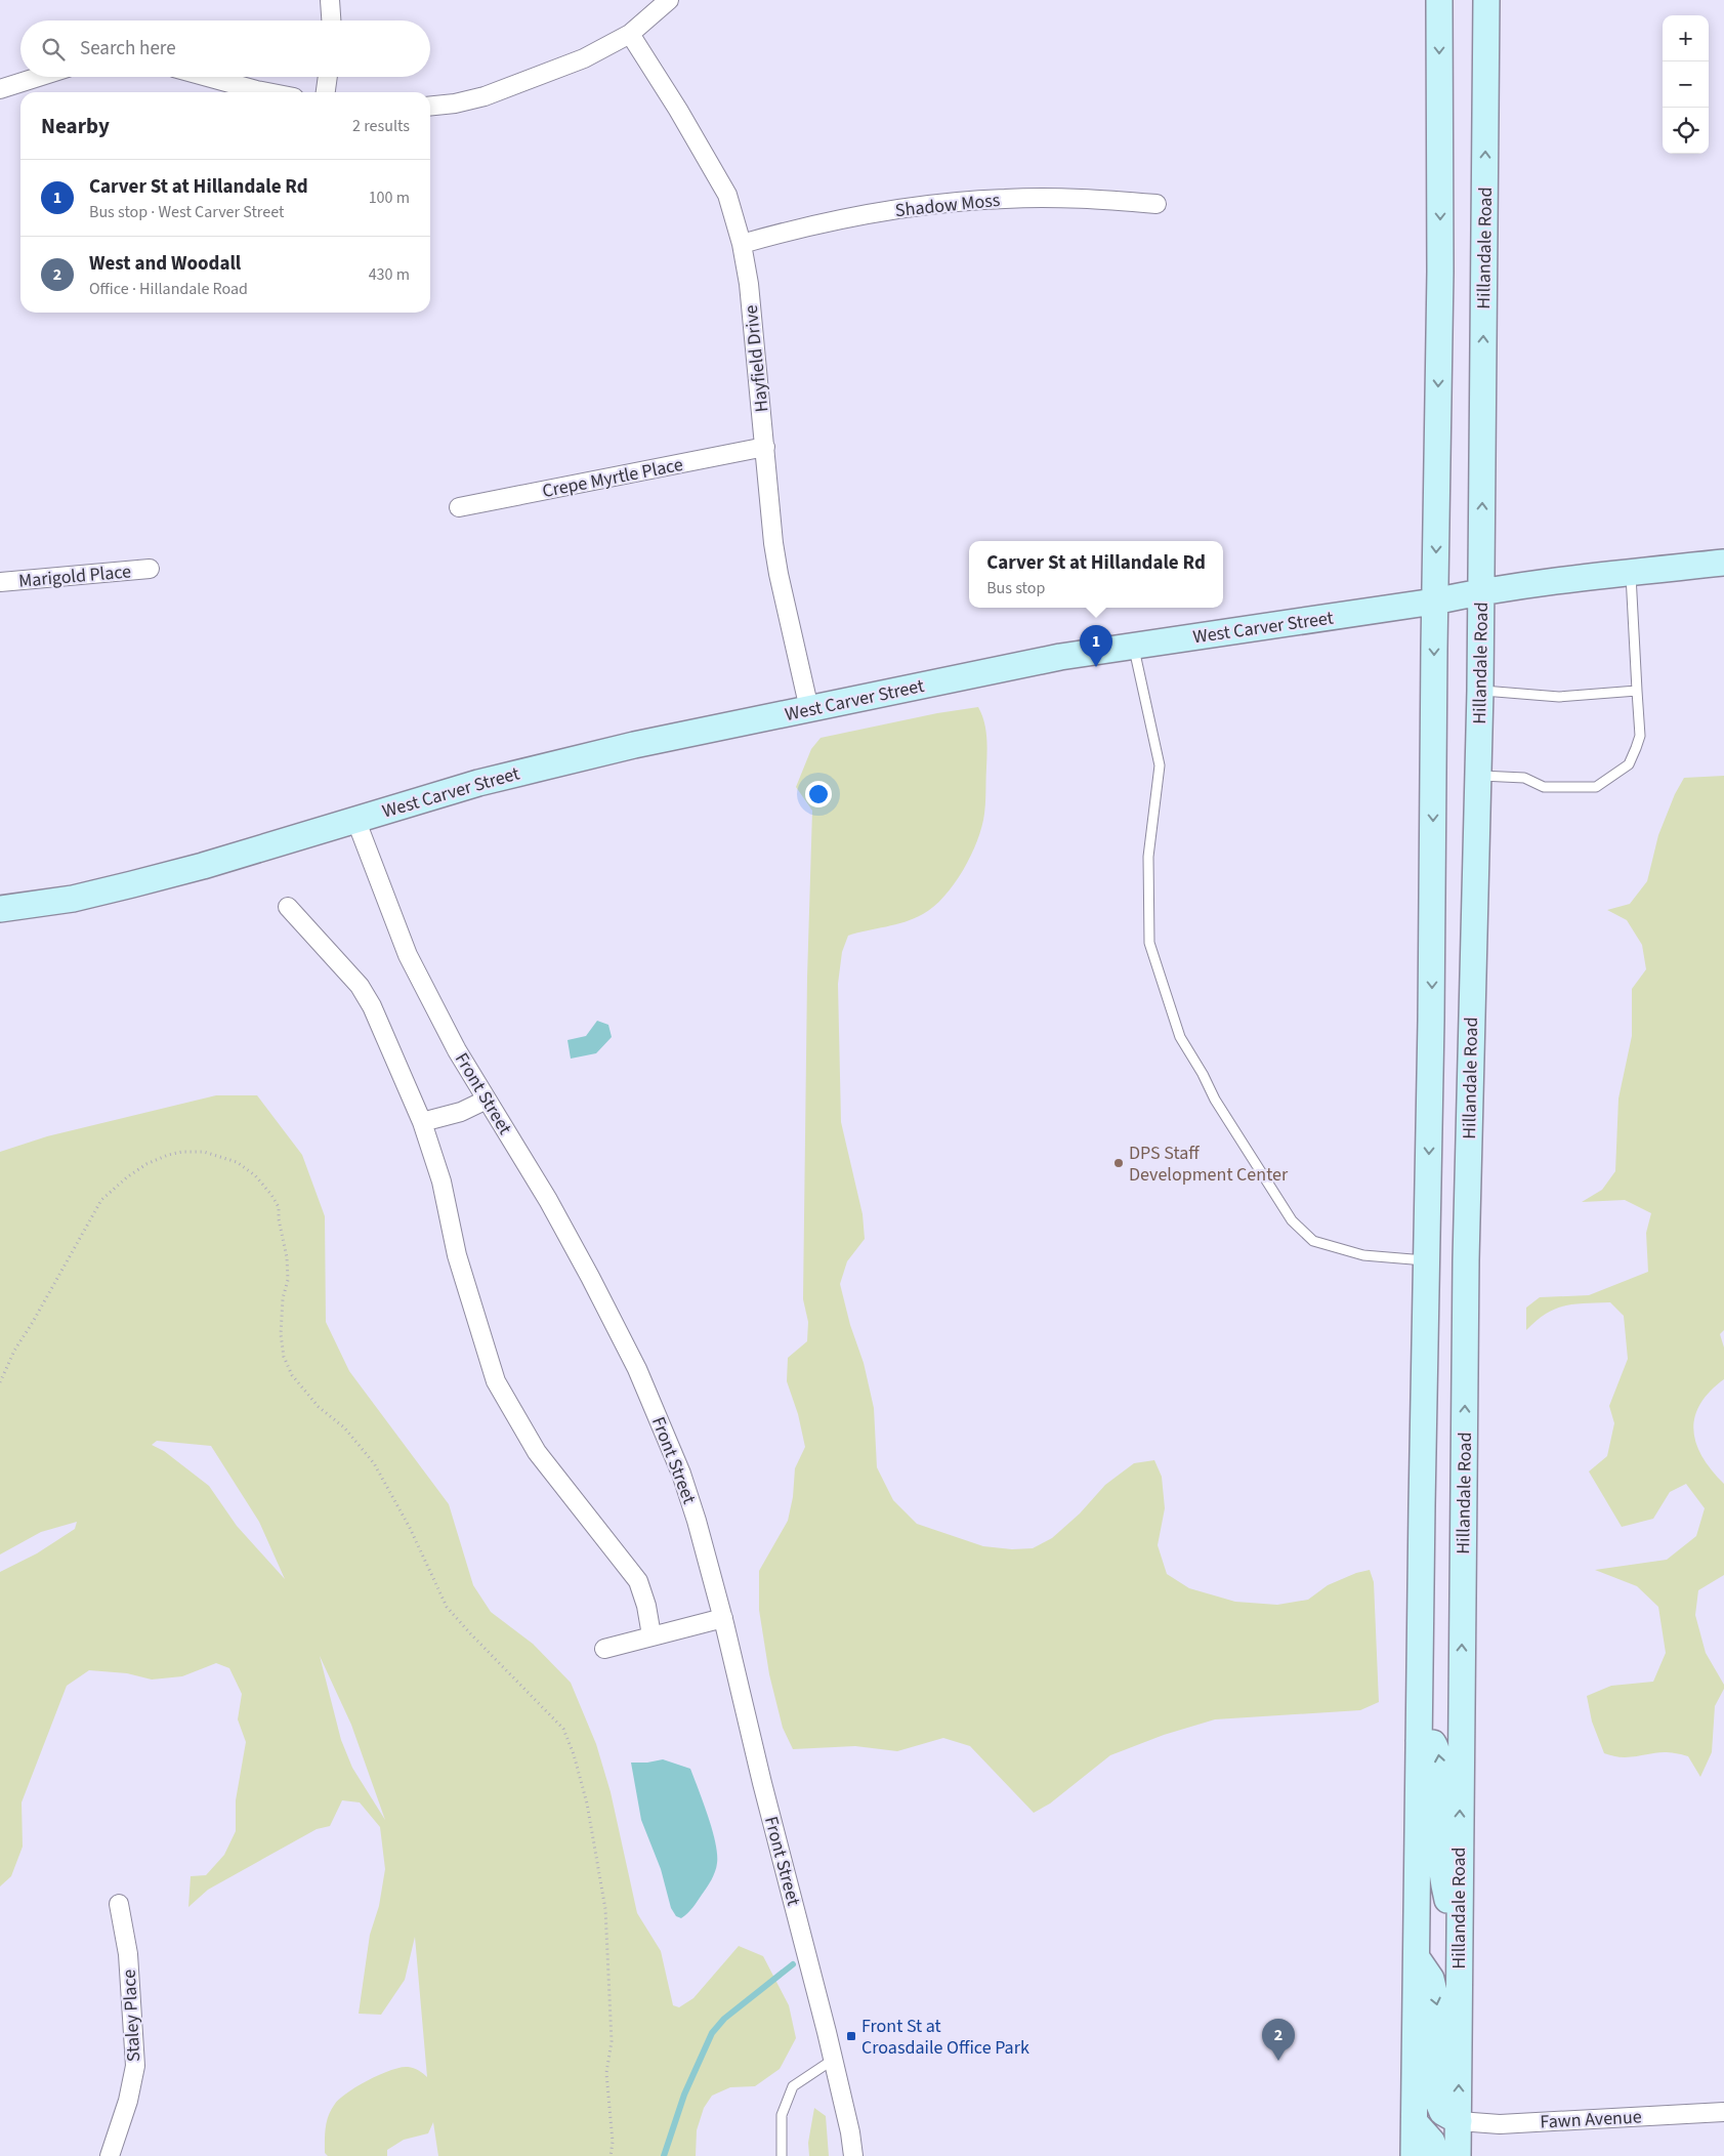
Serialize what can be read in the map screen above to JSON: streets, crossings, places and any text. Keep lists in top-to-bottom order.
{
  "streets": {
    "main road": ["Hillandale Road", "West Carver Street"],
    "street": [
      "Shadow Moss",
      "Hayfield Drive",
      "Crepe Myrtle Place",
      "Marigold Place",
      "Front Street",
      "Staley Place",
      "Fawn Avenue"
    ]
  },
  "crossings": [
    ["Shadow Moss", "Hayfield Drive"],
    ["Hillandale Road", "West Carver Street"],
    ["Hillandale Road", "Fawn Avenue"],
    ["Hayfield Drive", "Crepe Myrtle Place"],
    ["Hayfield Drive", "West Carver Street"],
    ["West Carver Street", "Front Street"]
  ],
  "places": {
    "other": ["DPS Staff Development Center"],
    "transit": ["Front St at Croasdaile Office Park"]
  },
  "page": {
    "map_buttons": ["+", "−"],
    "search": "Search here",
    "heading": ["Nearby", "2 results"],
    "list": [
      {
        "mark": "1",
        "name": "Carver St at Hillandale Rd",
        "note": "Bus stop · West Carver Street",
        "value": "100 m"
      },
      {
        "mark": "2",
        "name": "West and Woodall",
        "note": "Office · Hillandale Road",
        "value": "430 m"
      }
    ],
    "popup": ["Carver St at Hillandale Rd", "Bus stop"],
    "pins": ["1", "2"]
  }
}
